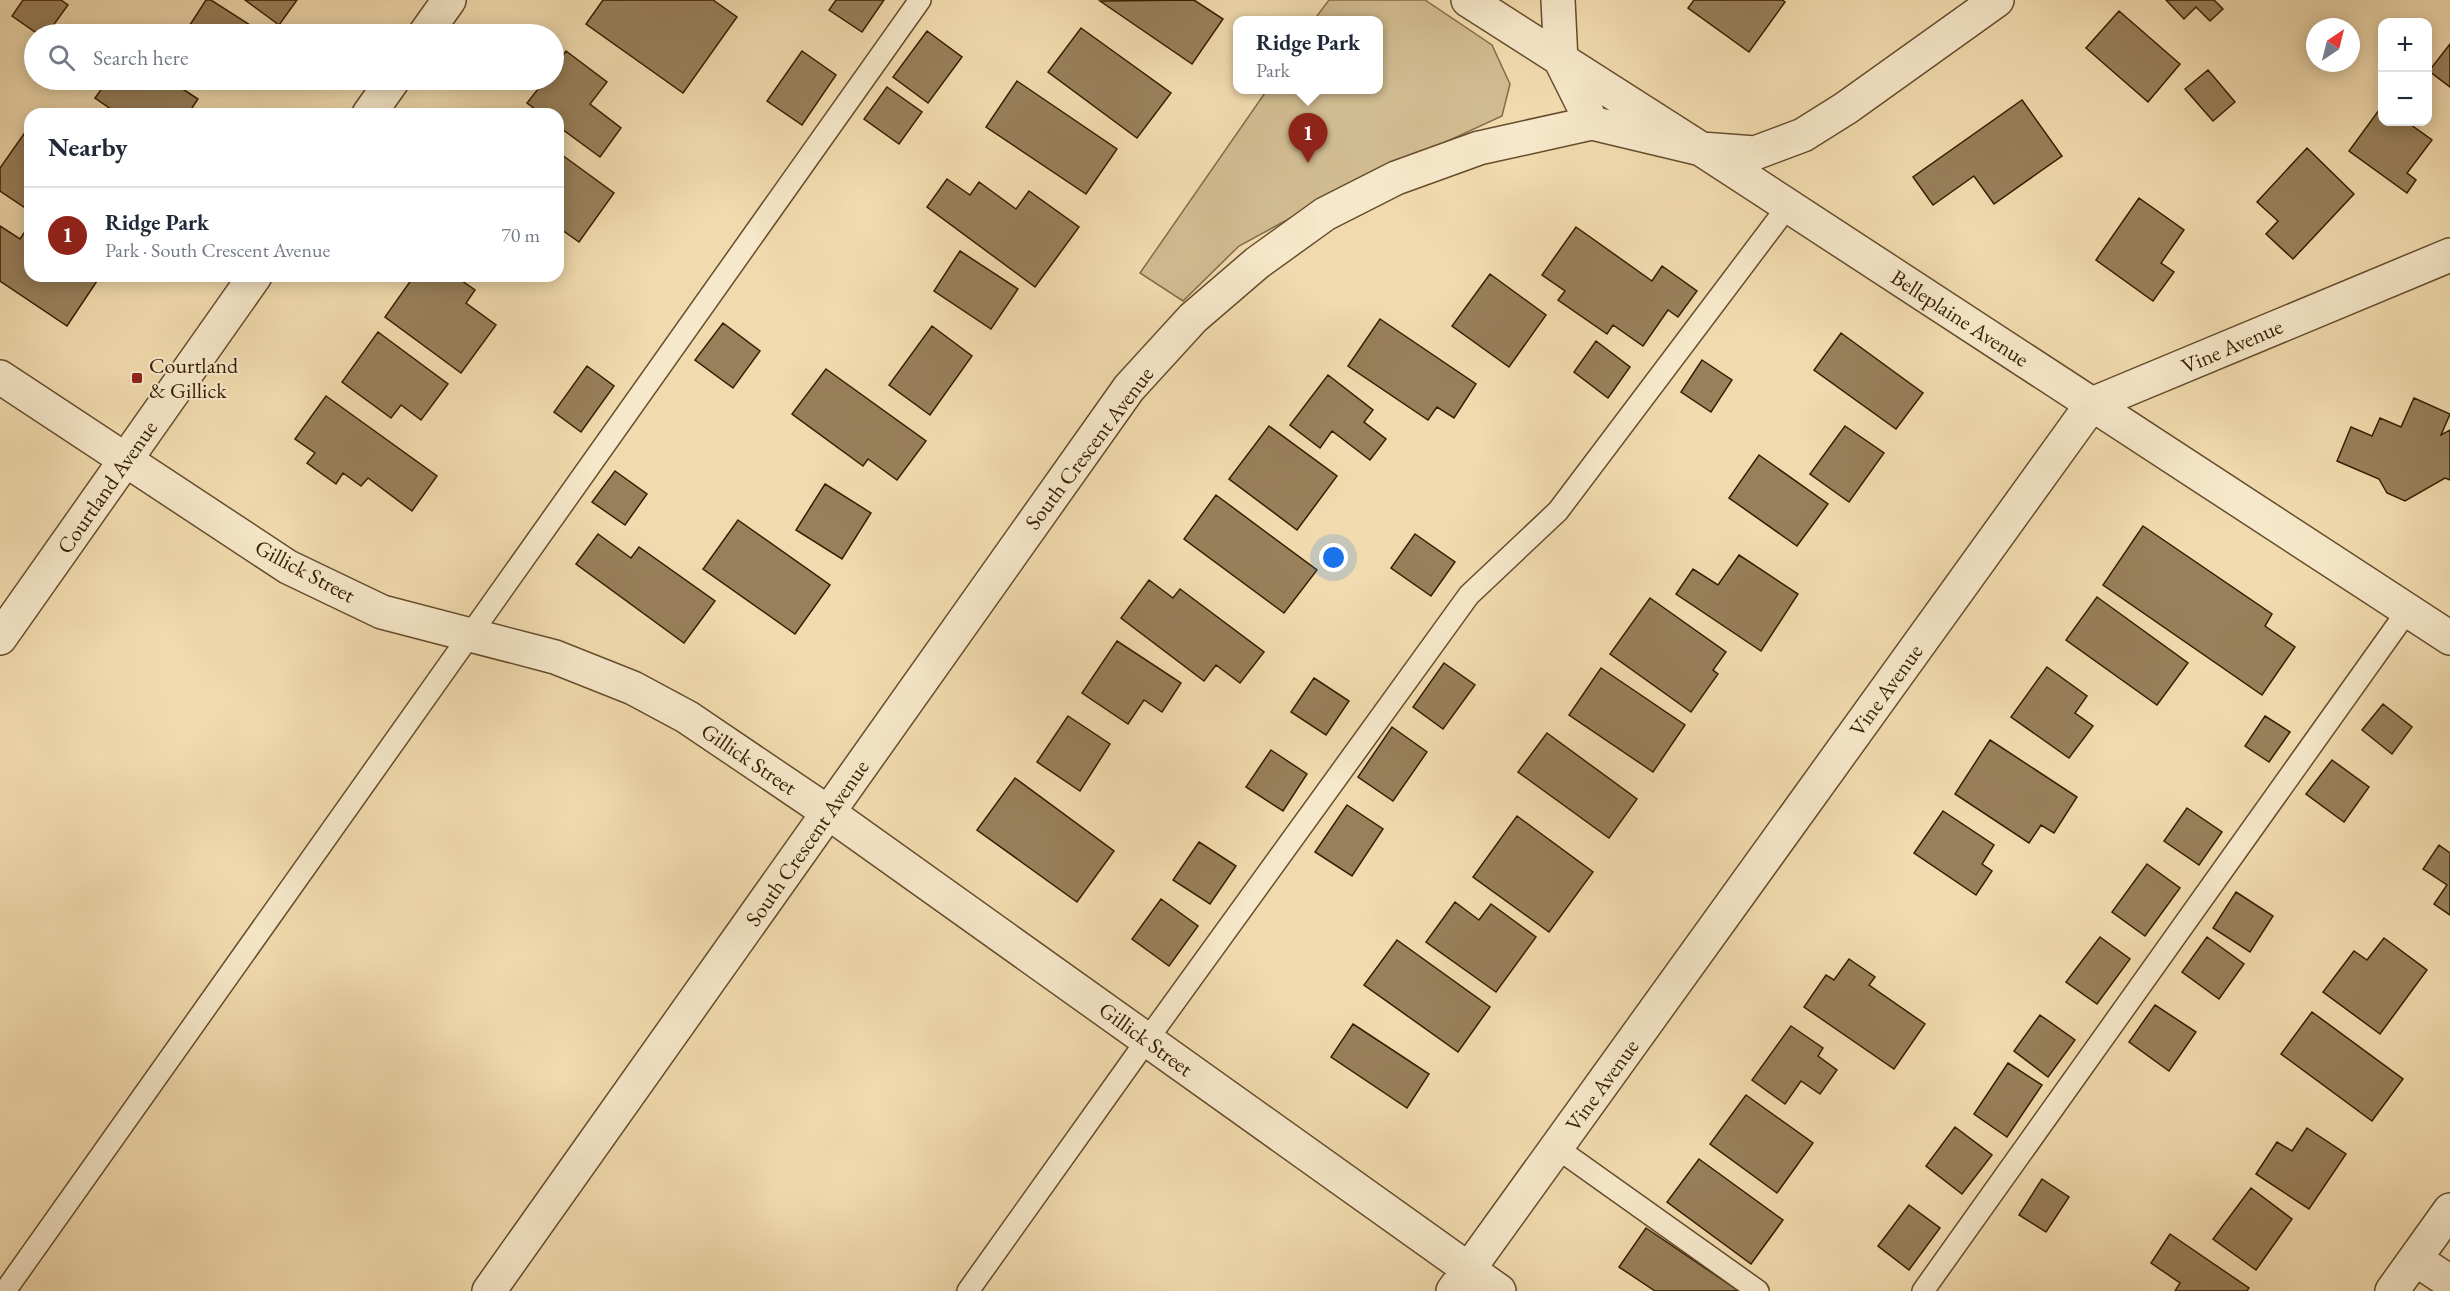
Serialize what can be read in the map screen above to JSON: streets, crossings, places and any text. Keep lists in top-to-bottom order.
{
  "streets": {
    "street": [
      "Belleplaine Avenue",
      "Vine Avenue",
      "South Crescent Avenue",
      "Courtland Avenue",
      "Gillick Street"
    ]
  },
  "crossings": [
    ["Belleplaine Avenue", "Vine Avenue"],
    ["Belleplaine Avenue", "South Crescent Avenue"],
    ["Vine Avenue", "Gillick Street"],
    ["South Crescent Avenue", "Gillick Street"],
    ["Courtland Avenue", "Gillick Street"]
  ],
  "places": {
    "transit": ["Courtland & Gillick"]
  },
  "north": "top right",
  "page": {
    "popup": ["Ridge Park", "Park"],
    "map_buttons": ["+", "−"],
    "search": "Search here",
    "heading": "Nearby",
    "pins": "1",
    "list": [
      {
        "mark": "1",
        "name": "Ridge Park",
        "note": "Park · South Crescent Avenue",
        "value": "70 m"
      }
    ]
  }
}
